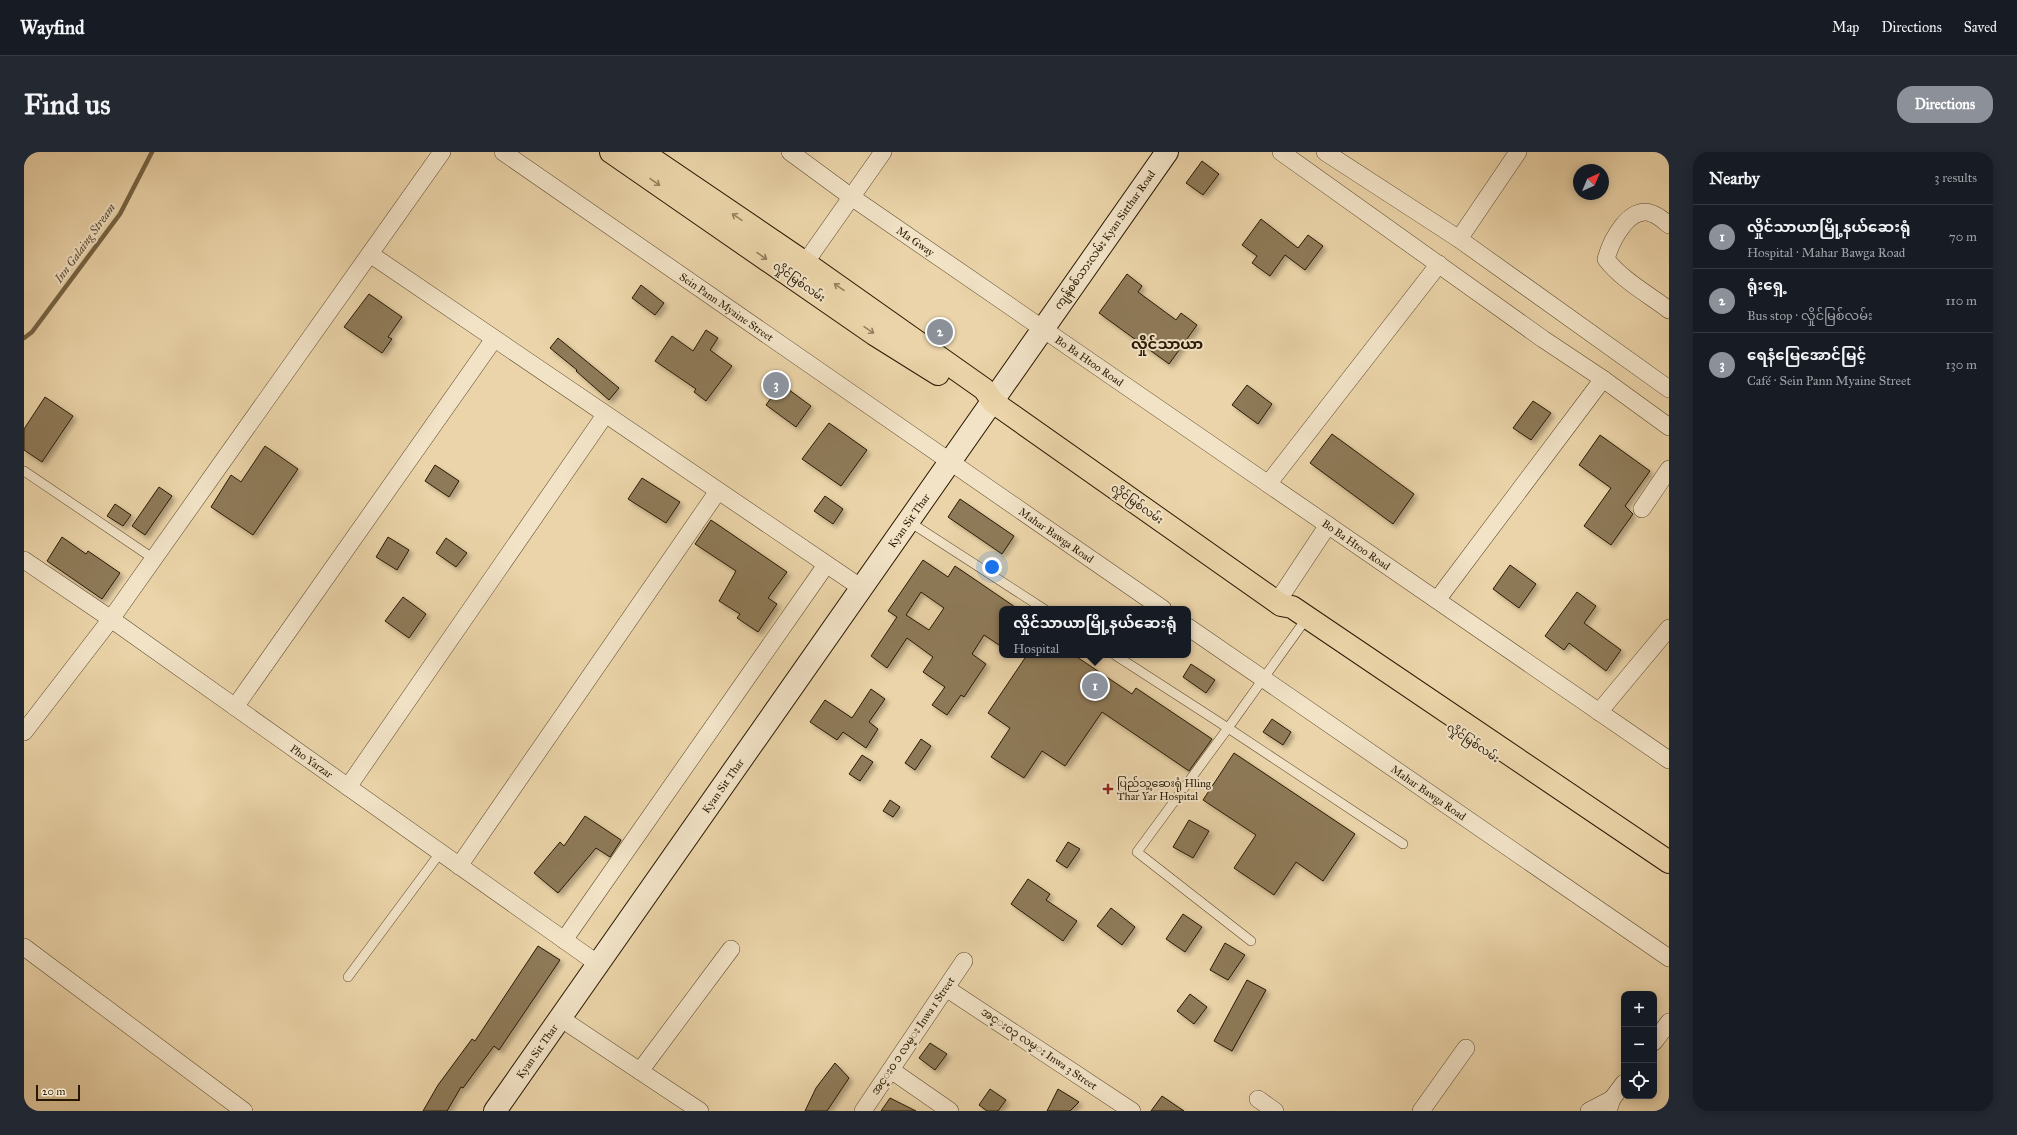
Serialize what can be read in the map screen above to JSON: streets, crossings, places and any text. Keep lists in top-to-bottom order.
{
  "streets": {
    "main road": ["ကျန်စစ်သားလမ်း Kyan Sitthar Road", "လှိုင်မြစ်လမ်း", "Kyan Sit Thar"],
    "street": [
      "Ma Gway",
      "Sein Pann Myaine Street",
      "Bo Ba Htoo Road",
      "Mahar Bawga Road",
      "Pho Yarzar",
      "အင္းဝ ၁ လမ္း Inwa 1 Street",
      "အင္းဝ၃ လမ္း Inwa 3 Street"
    ]
  },
  "crossings": [
    ["ကျန်စစ်သားလမ်း Kyan Sitthar Road", "Ma Gway"],
    ["ကျန်စစ်သားလမ်း Kyan Sitthar Road", "လှိုင်မြစ်လမ်း"],
    ["ကျန်စစ်သားလမ်း Kyan Sitthar Road", "Bo Ba Htoo Road"],
    ["ကျန်စစ်သားလမ်း Kyan Sitthar Road", "Kyan Sit Thar"],
    ["Ma Gway", "Bo Ba Htoo Road"],
    ["လှိုင်မြစ်လမ်း", "Kyan Sit Thar"],
    ["Sein Pann Myaine Street", "Kyan Sit Thar"],
    ["Sein Pann Myaine Street", "Mahar Bawga Road"],
    ["Kyan Sit Thar", "Mahar Bawga Road"],
    ["Kyan Sit Thar", "Pho Yarzar"],
    ["အင္းဝ ၁ လမ္း Inwa 1 Street", "အင္းဝ၃ လမ္း Inwa 3 Street"]
  ],
  "districts": ["လှိုင်သာယာ"],
  "water": ["Inn Galaing Stream"],
  "places": {
    "health": ["ပြည်သူ့ဆေးရုံ Hling Thar Yar Hospital"]
  },
  "scale_bar": "20 m",
  "north": "top right",
  "page": {
    "header": "Wayfind",
    "nav": ["Map", "Directions", "Saved"],
    "buttons": "Directions",
    "title": "Find us",
    "heading": ["Nearby", "3 results"],
    "list": [
      {
        "mark": "1",
        "name": "လှိုင်သာယာမြို့နယ်ဆေးရုံ",
        "note": "Hospital · Mahar Bawga Road",
        "value": "70 m"
      },
      {
        "mark": "2",
        "name": "ရုံးရှေ့",
        "note": "Bus stop · လှိုင်မြစ်လမ်း",
        "value": "110 m"
      },
      {
        "mark": "3",
        "name": "ရေနံမြေအောင်မြင့်",
        "note": "Café · Sein Pann Myaine Street",
        "value": "130 m"
      }
    ],
    "pins": ["2", "3", "1"],
    "popup": ["လှိုင်သာယာမြို့နယ်ဆေးရုံ", "Hospital"],
    "map_buttons": ["+", "−"],
    "scale": "20 m"
  }
}
